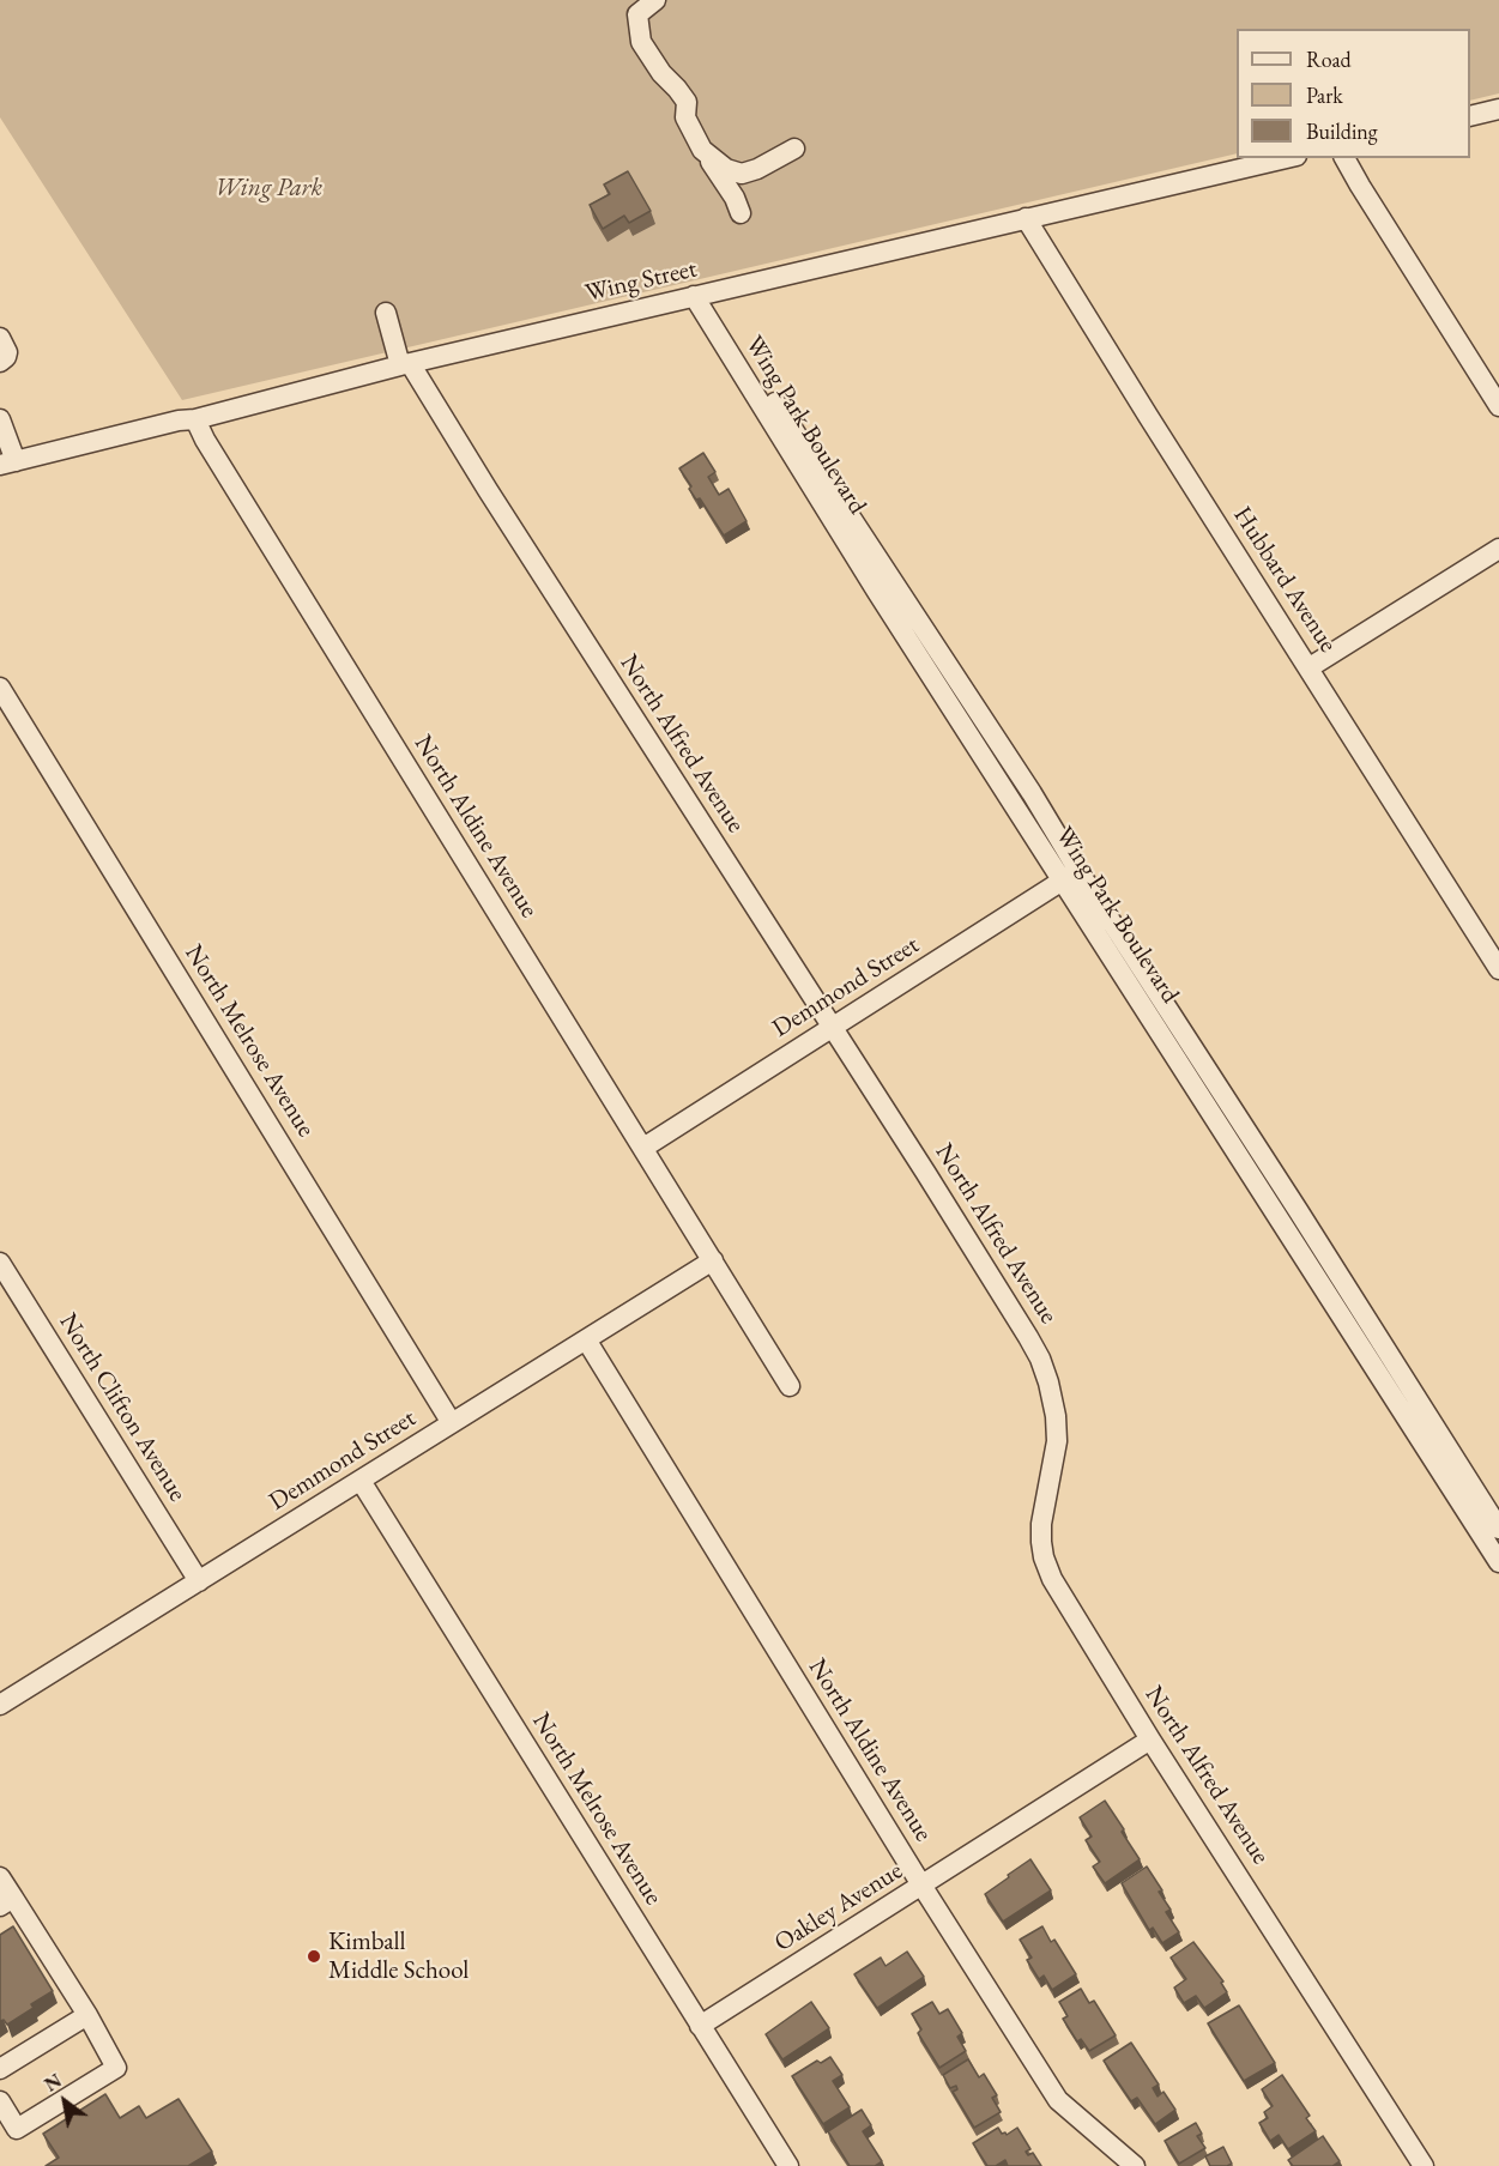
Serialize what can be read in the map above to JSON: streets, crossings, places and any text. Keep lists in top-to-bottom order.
{
  "streets": {
    "street": [
      "Wing Street",
      "Wing Park Boulevard",
      "Hubbard Avenue",
      "North Alfred Avenue",
      "North Aldine Avenue",
      "Demmond Street",
      "North Melrose Avenue",
      "North Clifton Avenue",
      "Oakley Avenue"
    ]
  },
  "crossings": [
    ["Wing Street", "Wing Park Boulevard"],
    ["Wing Street", "Hubbard Avenue"],
    ["Wing Street", "North Alfred Avenue"],
    ["Wing Street", "North Aldine Avenue"],
    ["Wing Park Boulevard", "Demmond Street"],
    ["North Alfred Avenue", "Demmond Street"],
    ["North Alfred Avenue", "Oakley Avenue"],
    ["North Aldine Avenue", "Demmond Street"],
    ["North Aldine Avenue", "Oakley Avenue"],
    ["Demmond Street", "North Melrose Avenue"],
    ["Demmond Street", "North Clifton Avenue"],
    ["North Melrose Avenue", "Oakley Avenue"]
  ],
  "parks": ["Wing Park"],
  "places": ["Kimball Middle School"],
  "legend": ["Road", "Park", "Building"],
  "north": "top left"
}
